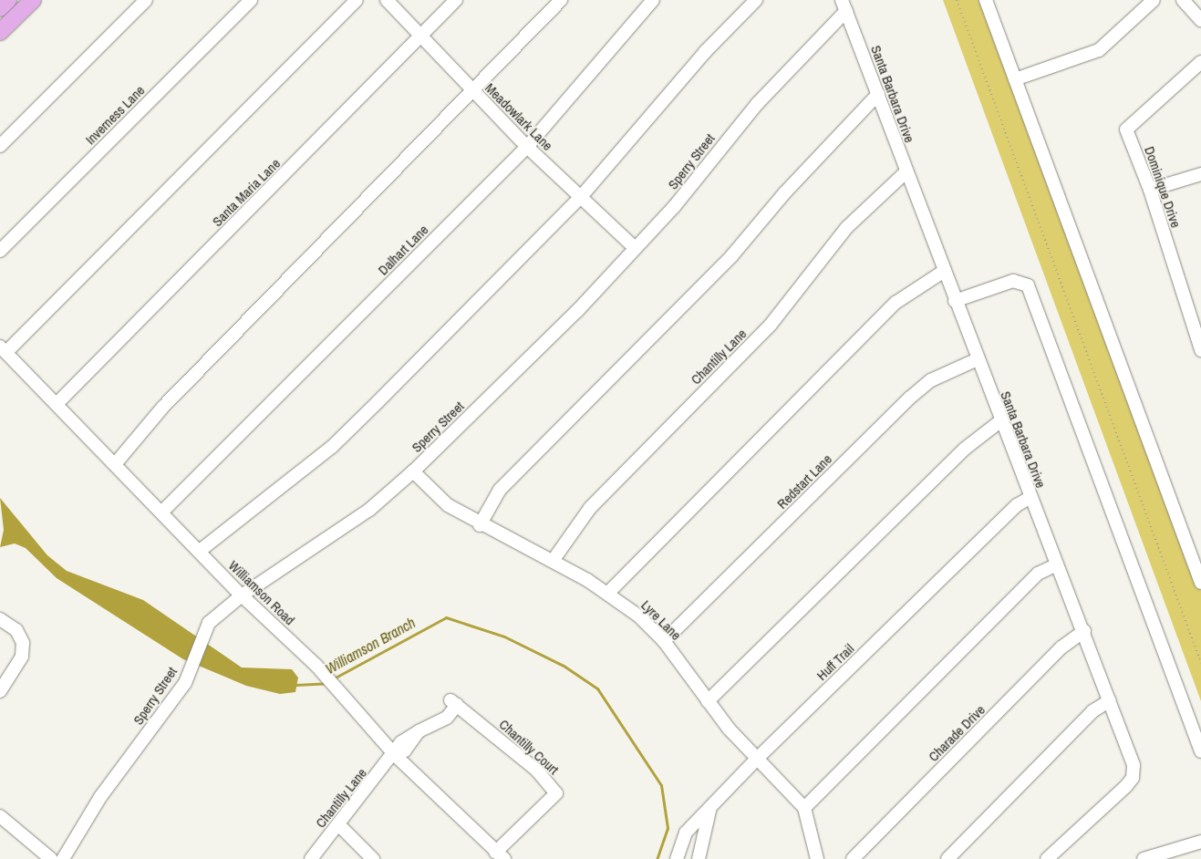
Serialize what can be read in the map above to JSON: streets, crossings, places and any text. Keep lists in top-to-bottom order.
{
  "streets": {
    "street": [
      "Santa Barbara Drive",
      "Inverness Lane",
      "Meadowlark Lane",
      "Sperry Street",
      "Dominique Drive",
      "Santa Maria Lane",
      "Dalhart Lane",
      "Chantilly Lane",
      "Redstart Lane",
      "Williamson Road",
      "Lyre Lane",
      "Huff Trail",
      "Charade Drive",
      "Chantilly Court"
    ]
  },
  "crossings": [
    ["Santa Barbara Drive", "Sperry Street"],
    ["Santa Barbara Drive", "Chantilly Lane"],
    ["Santa Barbara Drive", "Redstart Lane"],
    ["Santa Barbara Drive", "Huff Trail"],
    ["Santa Barbara Drive", "Charade Drive"],
    ["Meadowlark Lane", "Sperry Street"],
    ["Meadowlark Lane", "Santa Maria Lane"],
    ["Meadowlark Lane", "Dalhart Lane"],
    ["Sperry Street", "Williamson Road"],
    ["Sperry Street", "Lyre Lane"],
    ["Santa Maria Lane", "Williamson Road"],
    ["Dalhart Lane", "Williamson Road"],
    ["Chantilly Lane", "Williamson Road"],
    ["Chantilly Lane", "Lyre Lane"],
    ["Chantilly Lane", "Chantilly Court"],
    ["Redstart Lane", "Lyre Lane"],
    ["Williamson Road", "Chantilly Court"],
    ["Lyre Lane", "Huff Trail"]
  ],
  "water": ["Williamson Branch"]
}
